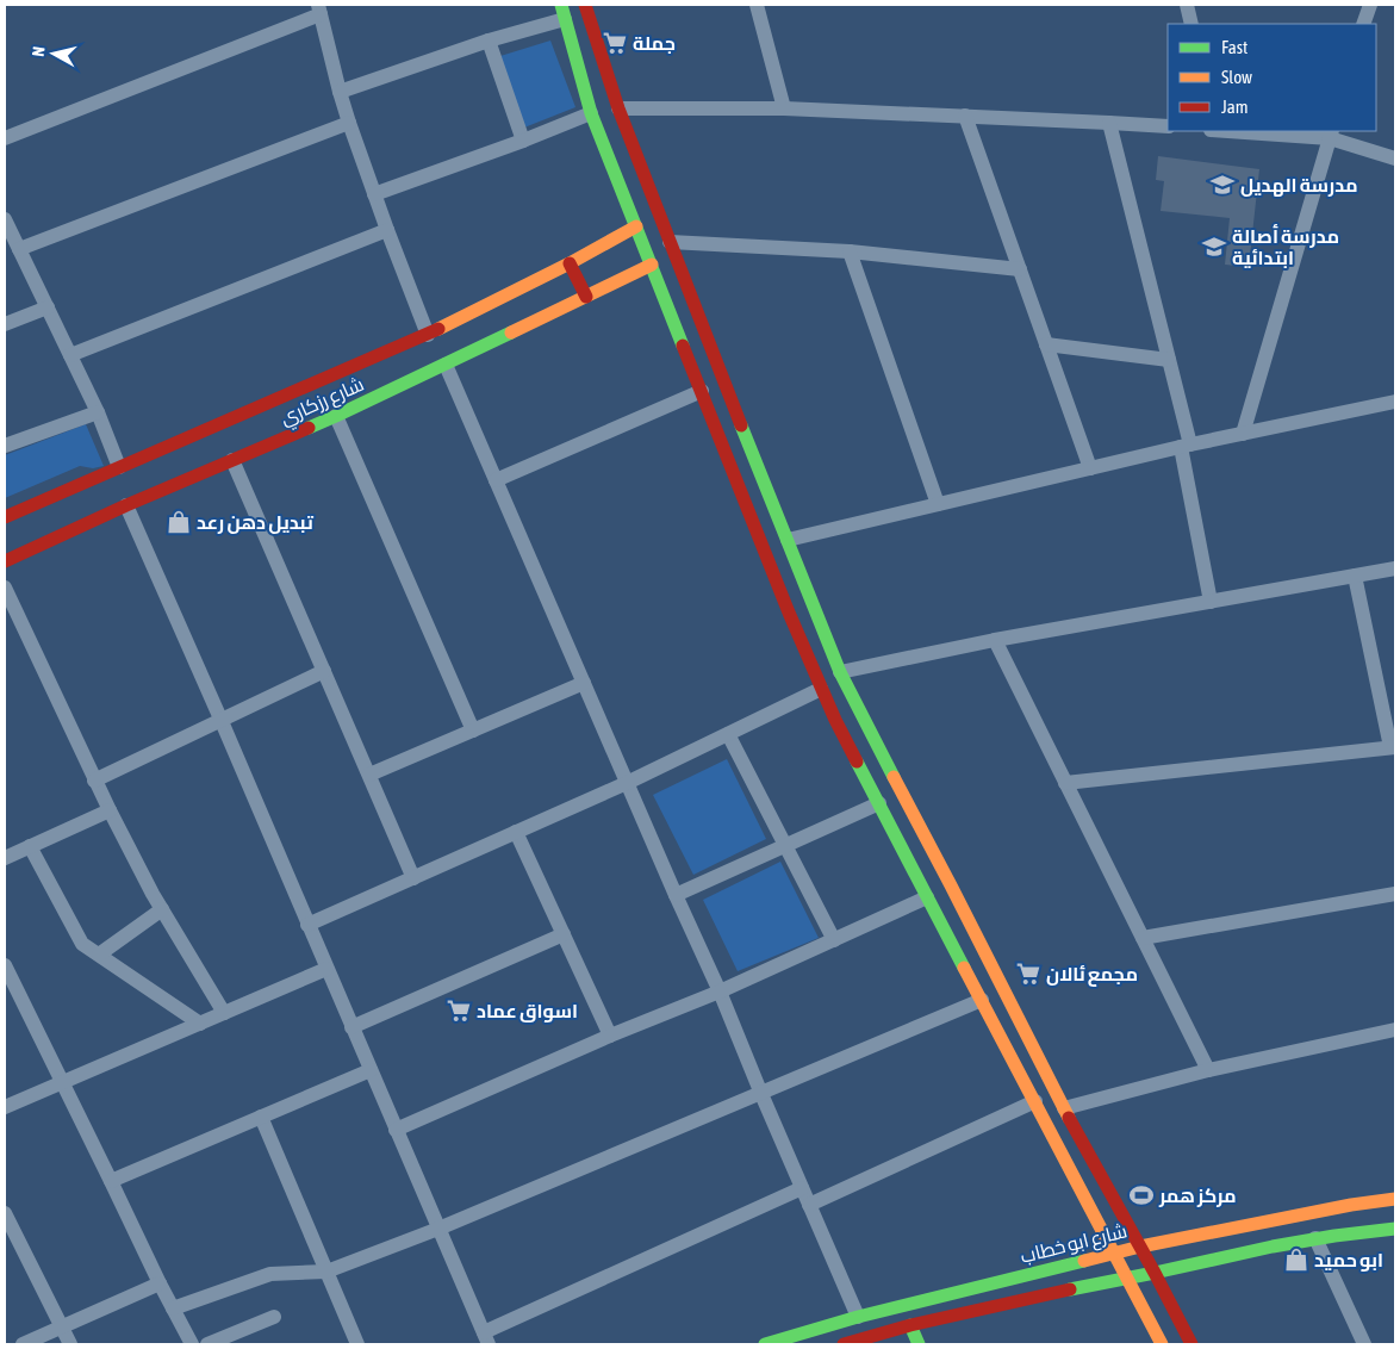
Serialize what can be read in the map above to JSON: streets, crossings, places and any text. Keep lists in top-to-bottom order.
{
  "streets": {
    "street": ["شارع رزكاري", "شارع ابو خطاب"]
  },
  "places": {
    "supermarket": ["جملة", "مجمع ئالان", "اسواق عماد"],
    "school or university": ["مدرسة الهديل", "مدرسة أصالة ابتدائية"],
    "shop": ["تبديل دهن رعد", "ابو حميد"],
    "sports": ["مركز همر"]
  },
  "legend": ["Fast", "Slow", "Jam"],
  "north": "left"
}
